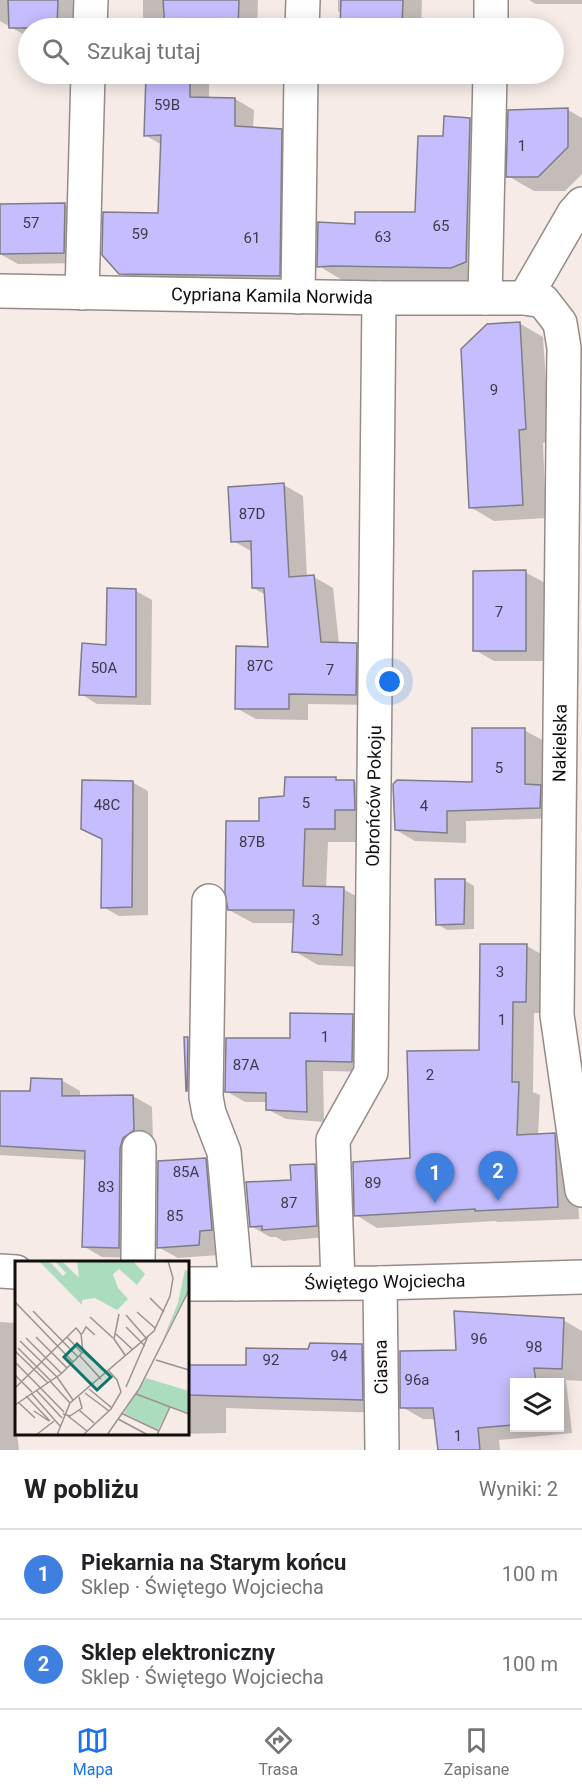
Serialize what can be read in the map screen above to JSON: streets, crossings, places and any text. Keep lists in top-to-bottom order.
{
  "streets": {
    "street": [
      "Cypriana Kamila Norwida",
      "Nakielska",
      "Obrońców Pokoju",
      "Świętego Wojciecha",
      "Ciasna"
    ]
  },
  "crossings": [
    ["Cypriana Kamila Norwida", "Nakielska"],
    ["Cypriana Kamila Norwida", "Obrońców Pokoju"],
    ["Obrońców Pokoju", "Świętego Wojciecha"],
    ["Świętego Wojciecha", "Ciasna"]
  ],
  "house_numbers": [
    "59B",
    "1",
    "57",
    "65",
    "59",
    "63",
    "61",
    "9",
    "87D",
    "7",
    "87C",
    "50A",
    "7",
    "5",
    "5",
    "48C",
    "4",
    "87B",
    "3",
    "3",
    "1",
    "1",
    "87A",
    "2",
    "85A",
    "89",
    "83",
    "87",
    "85",
    "96",
    "98",
    "94",
    "92",
    "96a",
    "1"
  ],
  "page": {
    "search": "Szukaj tutaj",
    "pins": ["2", "1"],
    "heading": ["W pobliżu", "Wyniki: 2"],
    "list": [
      {
        "mark": "1",
        "name": "Piekarnia na Starym końcu",
        "note": "Sklep · Świętego Wojciecha",
        "value": "100 m"
      },
      {
        "mark": "2",
        "name": "Sklep elektroniczny",
        "note": "Sklep · Świętego Wojciecha",
        "value": "100 m"
      }
    ],
    "nav": ["Mapa", "Trasa", "Zapisane"]
  }
}
